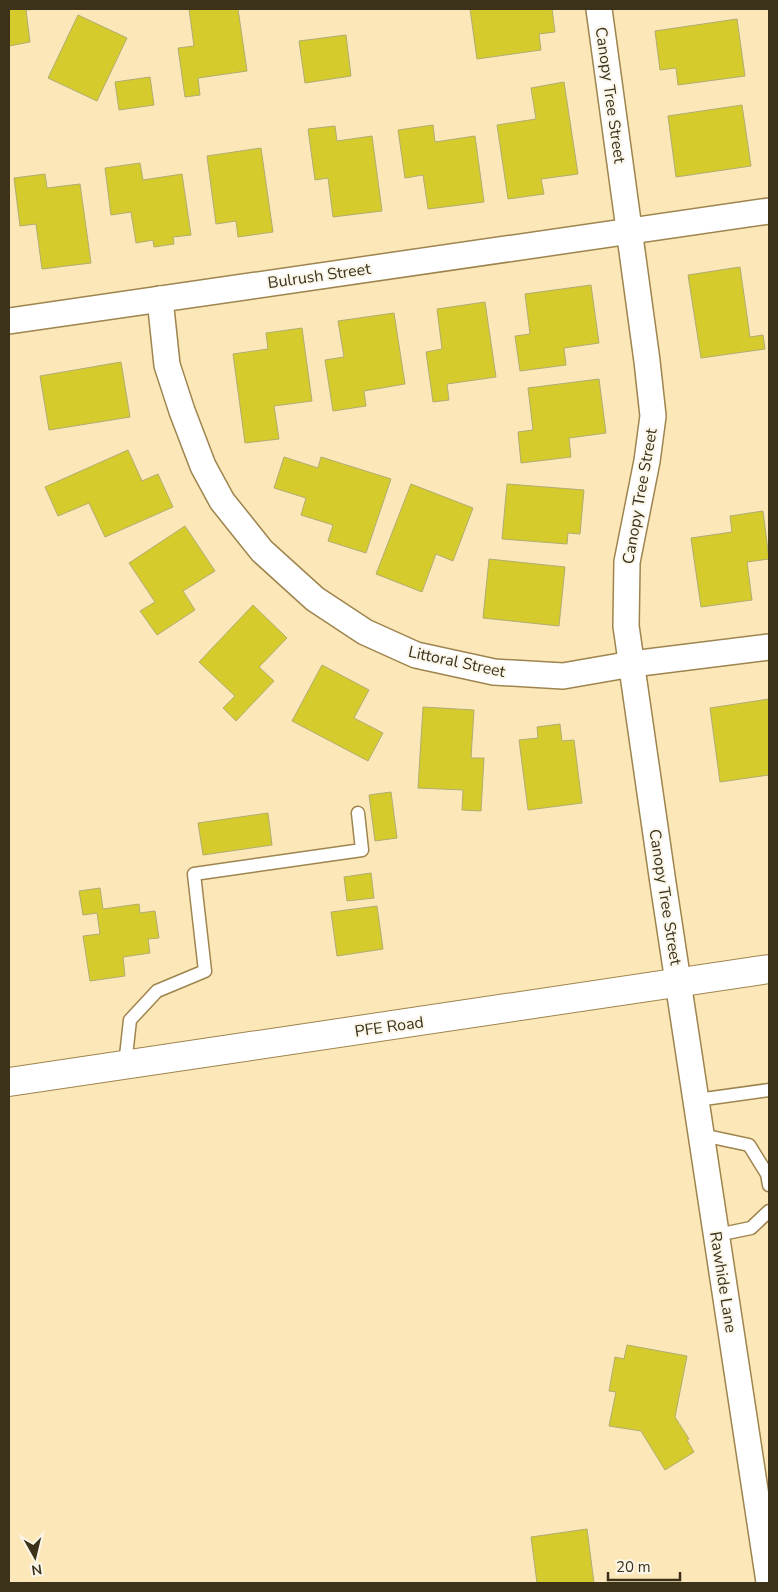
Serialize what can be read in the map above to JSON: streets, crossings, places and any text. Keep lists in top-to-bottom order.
{
  "streets": {
    "main road": ["PFE Road"],
    "street": [
      "Canopy Tree Street",
      "Bulrush Street",
      "Littoral Street",
      "Rawhide Lane"
    ]
  },
  "crossings": [
    ["Canopy Tree Street", "Bulrush Street"],
    ["Canopy Tree Street", "Littoral Street"],
    ["Canopy Tree Street", "PFE Road"],
    ["Canopy Tree Street", "Rawhide Lane"],
    ["Bulrush Street", "Littoral Street"],
    ["PFE Road", "Rawhide Lane"]
  ],
  "scale_bar": "20 m",
  "north": "bottom"
}
